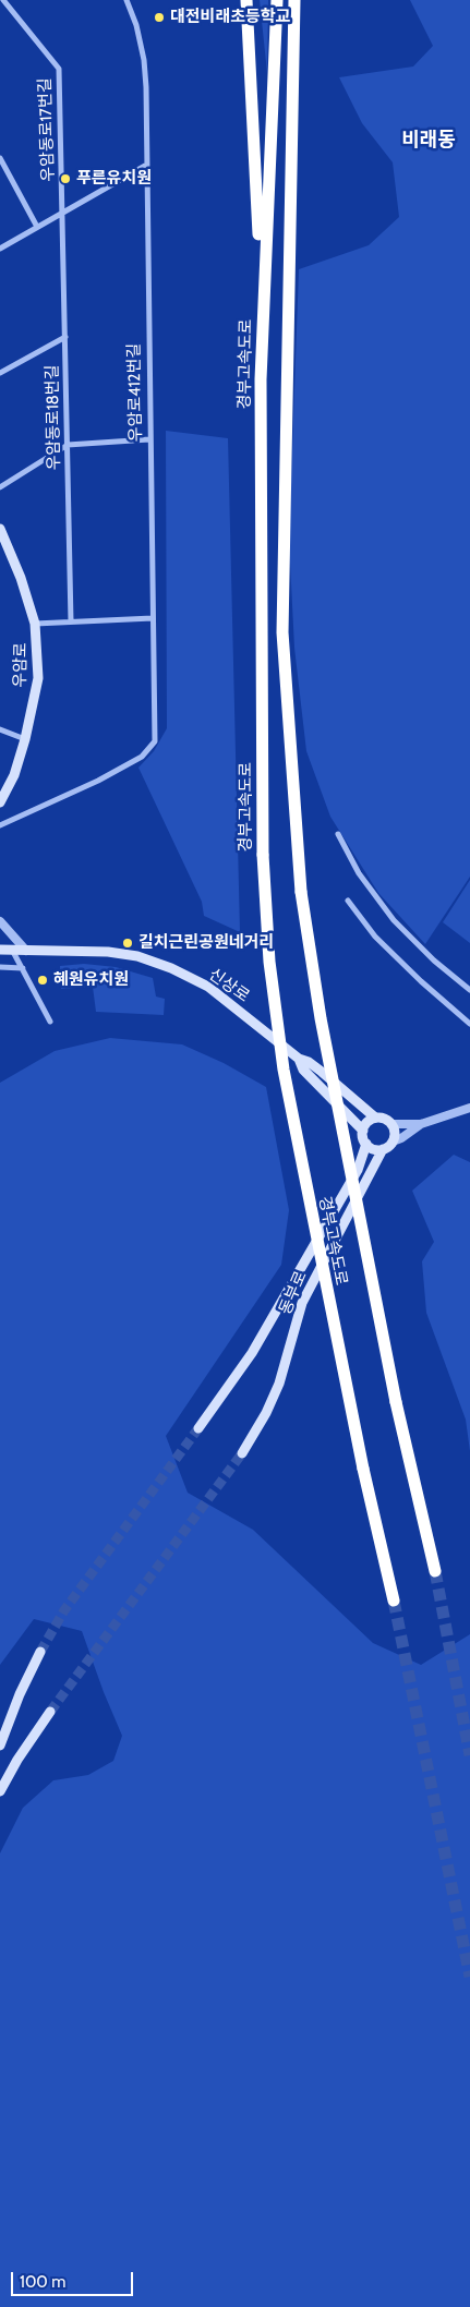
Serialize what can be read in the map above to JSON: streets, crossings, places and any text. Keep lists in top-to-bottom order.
{
  "streets": {
    "highway": ["경부고속도로"],
    "main road": ["우암로", "신상로", "동부로"],
    "street": ["우암동로17번길", "우암로412번길", "우암동로18번길"]
  },
  "crossings": [
    ["우암동로17번길", "우암동로18번길"]
  ],
  "districts": ["비래동"],
  "places": [
    "대전비래초등학교",
    "푸른유치원",
    "길치근린공원네거리",
    "혜원유치원"
  ],
  "scale_bar": "100 m"
}
